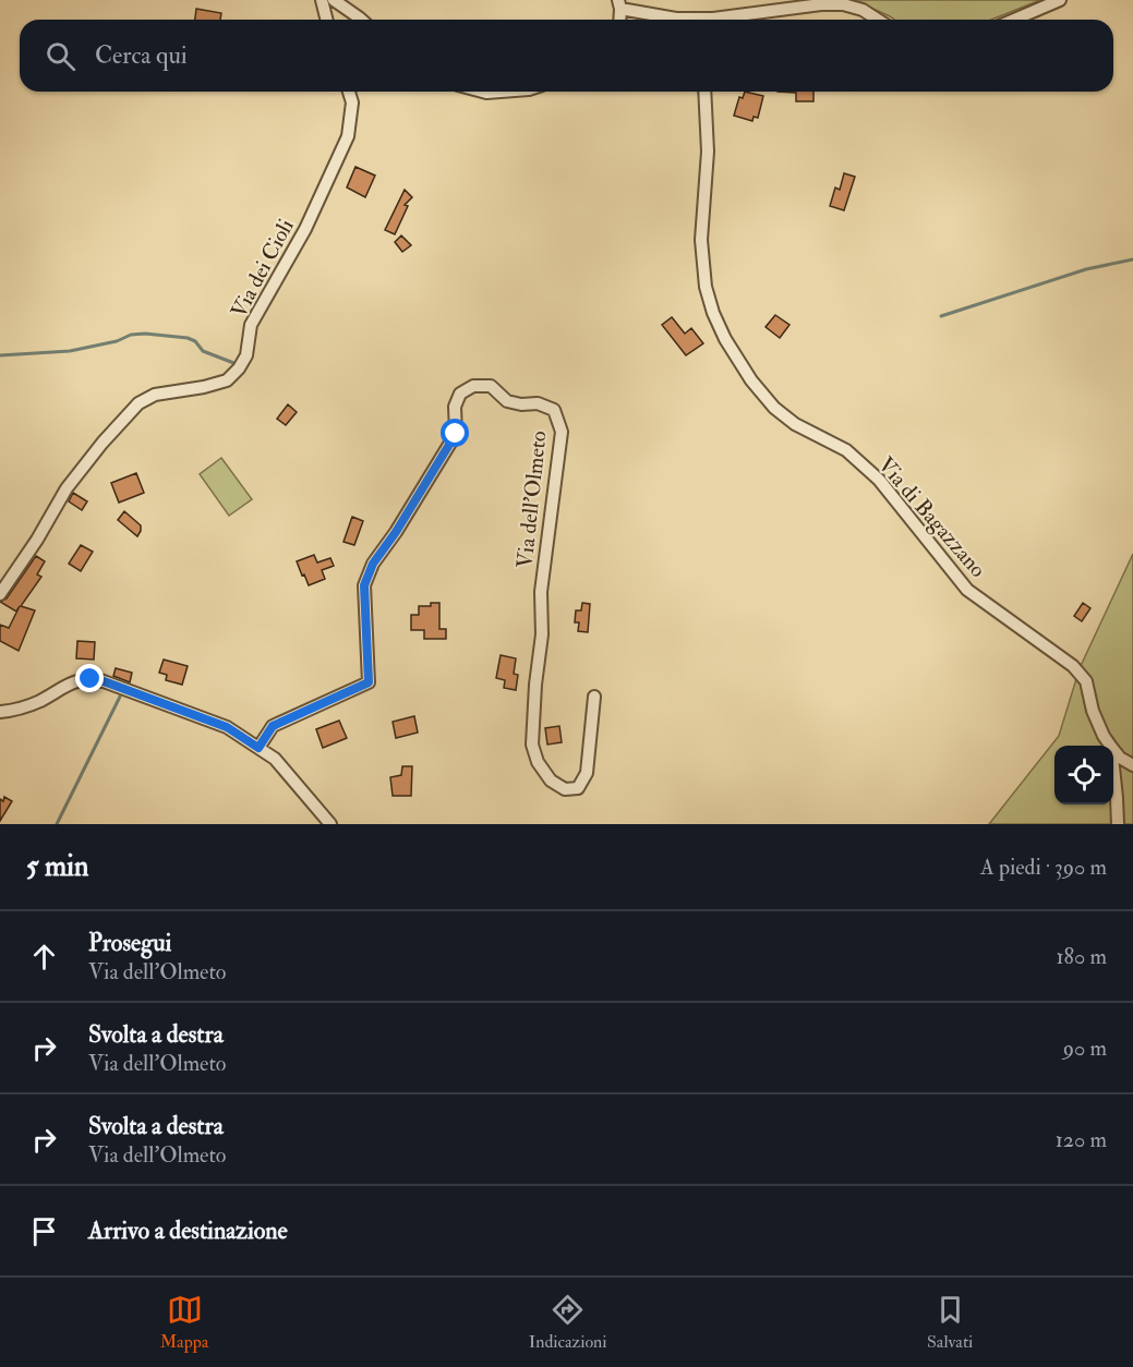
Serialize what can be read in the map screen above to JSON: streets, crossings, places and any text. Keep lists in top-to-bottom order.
{
  "streets": {
    "street": ["Via dei Cioli", "Via dell'Olmeto", "Via di Bagazzano"]
  },
  "page": {
    "search": "Cerca qui",
    "heading": ["5 min", "A piedi · 390 m"],
    "list": [
      ["Prosegui", "Via dell'Olmeto", "180 m"],
      ["Svolta a destra", "Via dell'Olmeto", "90 m"],
      ["Svolta a destra", "Via dell'Olmeto", "120 m"],
      "Arrivo a destinazione"
    ],
    "nav": ["Mappa", "Indicazioni", "Salvati"]
  }
}
